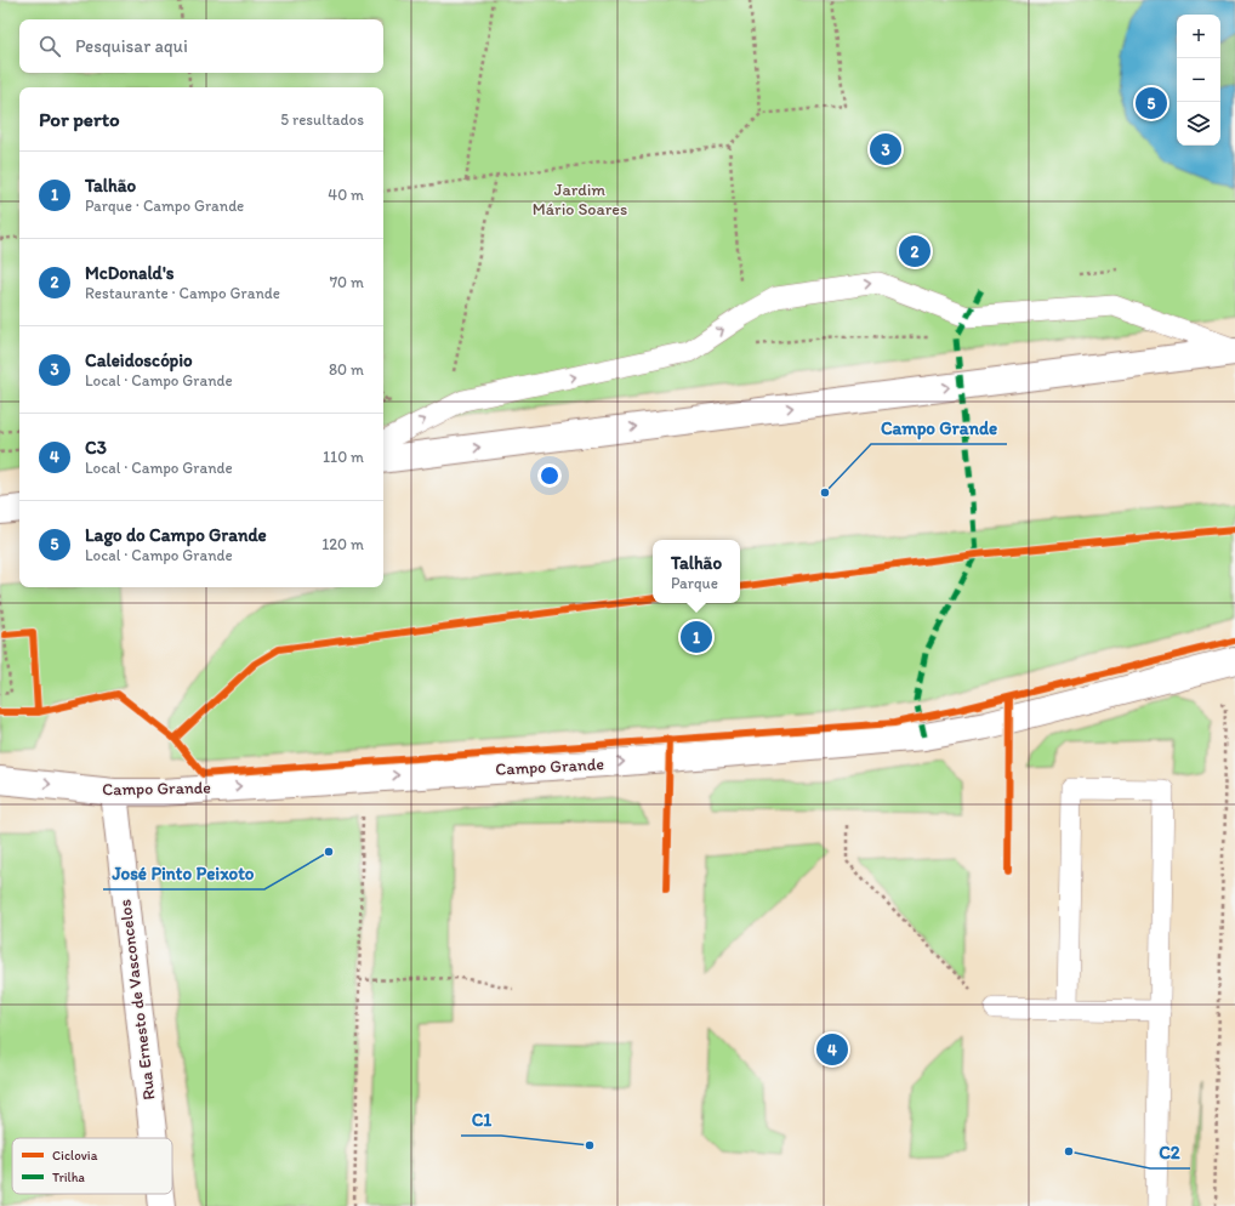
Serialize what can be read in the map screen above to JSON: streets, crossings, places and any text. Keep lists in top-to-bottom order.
{
  "streets": {
    "street": ["Campo Grande", "Rua Ernesto de Vasconcelos"]
  },
  "crossings": [
    ["Campo Grande", "Rua Ernesto de Vasconcelos"]
  ],
  "one_way": ["Campo Grande"],
  "parks": ["Jardim Mário Soares"],
  "places": [
    "Campo Grande",
    "José Pinto Peixoto",
    "C1",
    "C2"
  ],
  "legend": ["Ciclovia", "Trilha"],
  "page": {
    "map_buttons": ["+", "−"],
    "search": "Pesquisar aqui",
    "pins": [
      "5",
      "3",
      "2",
      "1",
      "4"
    ],
    "heading": ["Por perto", "5 resultados"],
    "list": [
      {
        "mark": "1",
        "name": "Talhão",
        "note": "Parque · Campo Grande",
        "value": "40 m"
      },
      {
        "mark": "2",
        "name": "McDonald's",
        "note": "Restaurante · Campo Grande",
        "value": "70 m"
      },
      {
        "mark": "3",
        "name": "Caleidoscópio",
        "note": "Local · Campo Grande",
        "value": "80 m"
      },
      {
        "mark": "4",
        "name": "C3",
        "note": "Local · Campo Grande",
        "value": "110 m"
      },
      {
        "mark": "5",
        "name": "Lago do Campo Grande",
        "note": "Local · Campo Grande",
        "value": "120 m"
      }
    ],
    "popup": ["Talhão", "Parque"]
  }
}
